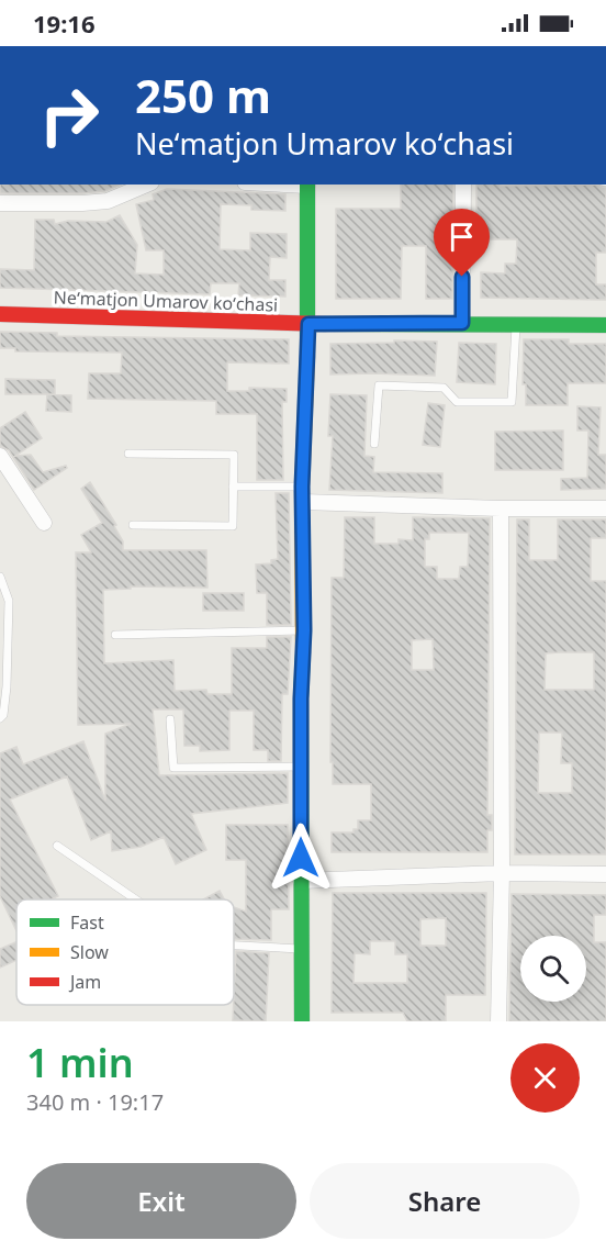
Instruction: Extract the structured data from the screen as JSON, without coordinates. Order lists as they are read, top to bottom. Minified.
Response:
{"streets":{"main road":["Neʻmatjon Umarov koʻchasi"]},"legend":["Fast","Slow","Jam"],"page":{"status":"19:16","turn":["250 m","Neʻmatjon Umarov koʻchasi"],"heading":["1 min","340 m · 19:17"],"buttons":["Exit","Share"]}}
